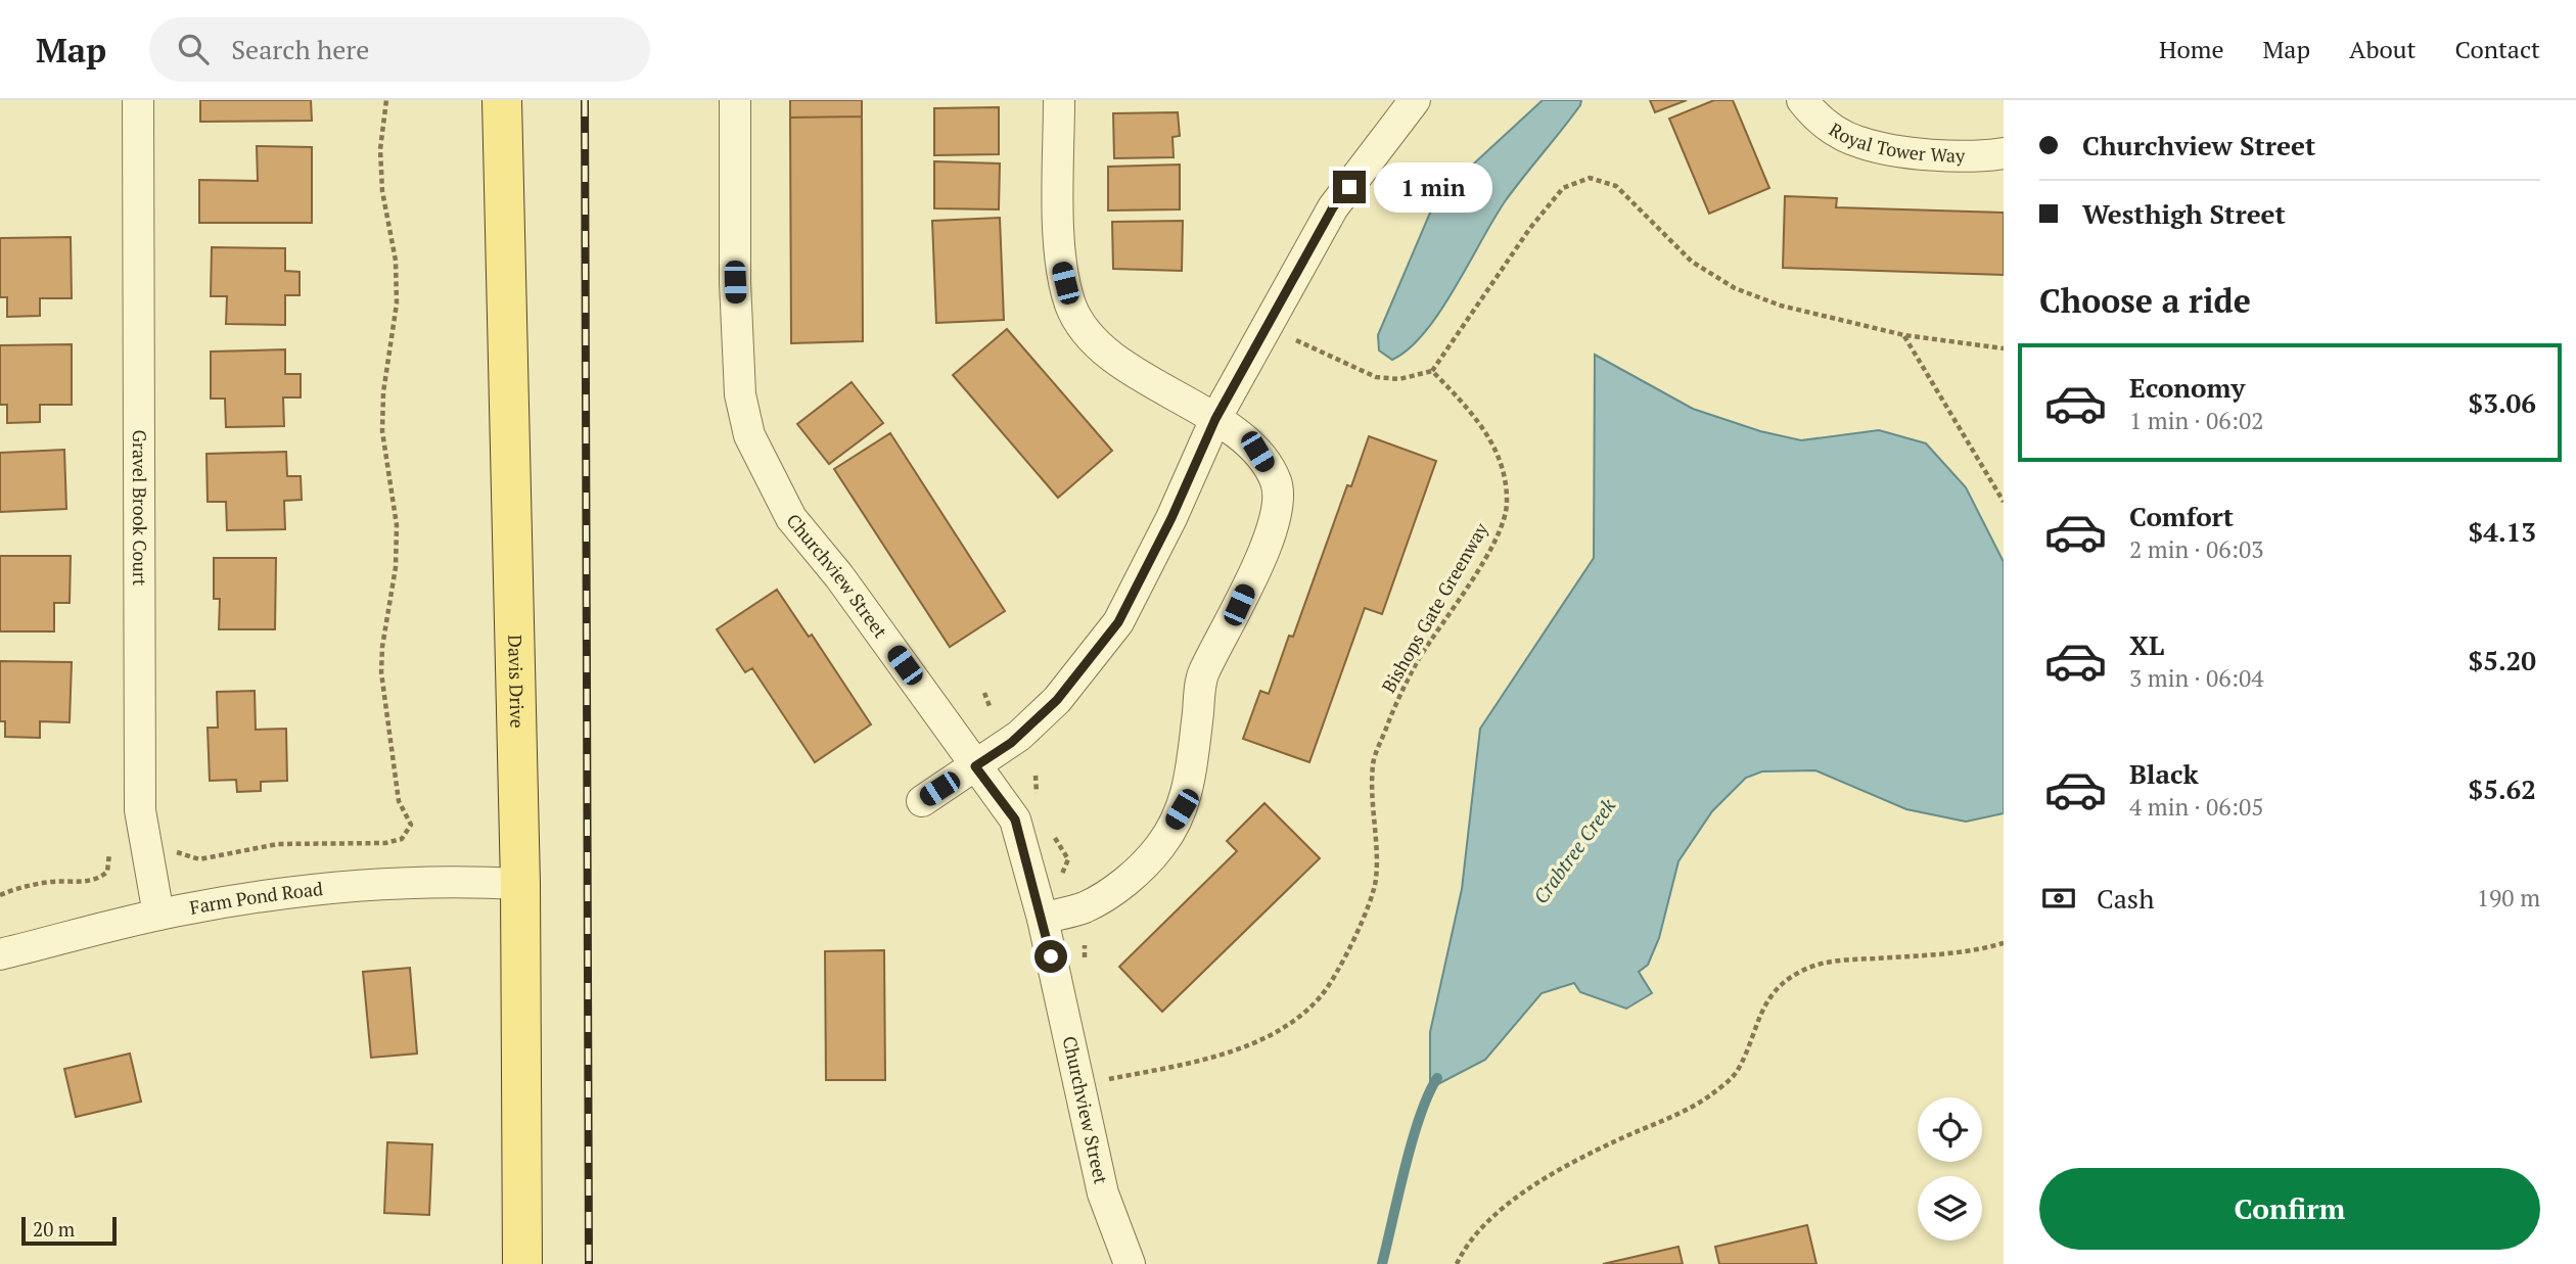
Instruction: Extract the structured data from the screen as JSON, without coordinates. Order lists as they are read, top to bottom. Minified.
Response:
{"streets":{"main road":["Davis Drive"],"street":["Royal Tower Way","Gravel Brook Court","Churchview Street","Farm Pond Road"],"path":["Bishops Gate Greenway"]},"crossings":[["Gravel Brook Court","Farm Pond Road"],["Davis Drive","Farm Pond Road"]],"water":["Crabtree Creek"],"scale_bar":"20 m","page":{"header":"Map","search":"Search here","nav":["Home","Map","About","Contact"],"banner":["Churchview Street","Westhigh Street"],"bubble":"1 min","heading":"Choose a ride","list":[{"name":"Economy","note":"1 min · 06:02","value":"$3.06"},{"name":"Comfort","note":"2 min · 06:03","value":"$4.13"},{"name":"XL","note":"3 min · 06:04","value":"$5.20"},{"name":"Black","note":"4 min · 06:05","value":"$5.62"}],"pay":["Cash","190 m"],"buttons":"Confirm","scale":"20 m"}}
